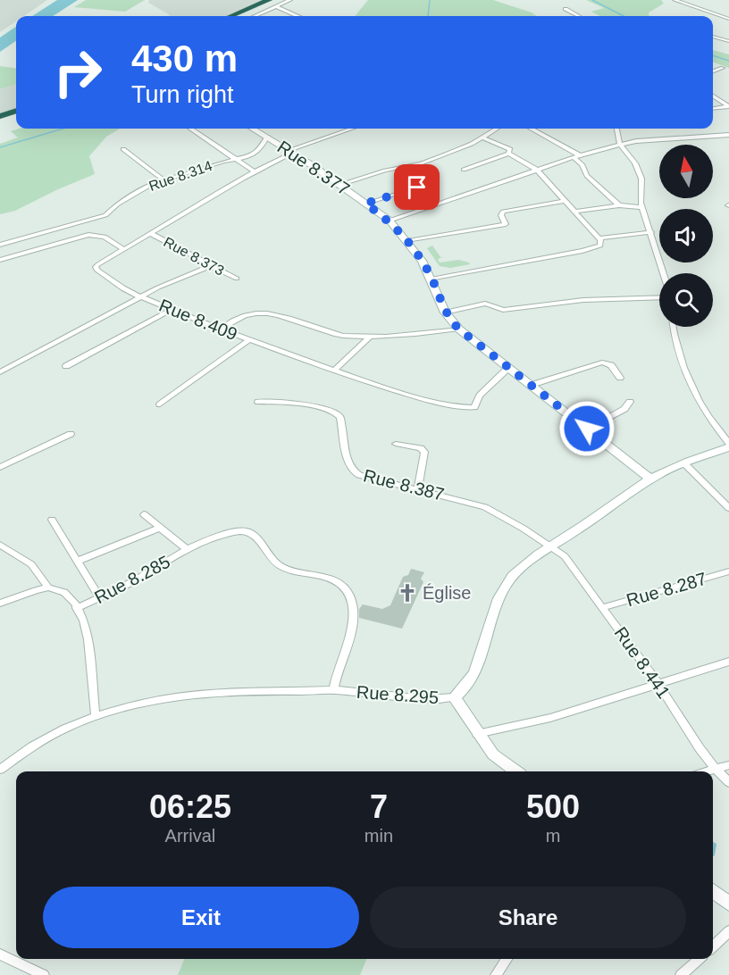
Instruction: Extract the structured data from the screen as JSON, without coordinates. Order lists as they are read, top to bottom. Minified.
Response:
{"streets":{"street":["Rue 8.377","Rue 8.314","Rue 8.373","Rue 8.409","Rue 8.387","Rue 8.285","Rue 8.287","Rue 8.441","Rue 8.295"]},"crossings":[["Rue 8.377","Rue 8.314"],["Rue 8.377","Rue 8.409"],["Rue 8.377","Rue 8.295"],["Rue 8.373","Rue 8.409"],["Rue 8.387","Rue 8.441"],["Rue 8.387","Rue 8.295"],["Rue 8.285","Rue 8.295"],["Rue 8.287","Rue 8.441"],["Rue 8.441","Rue 8.295"]],"places":{"church":["Église"]},"north":"top","page":{"turn":["430 m","Turn right"],"eta":["06:25","Arrival","7","min","500","m"],"buttons":["Exit","Share"]}}
